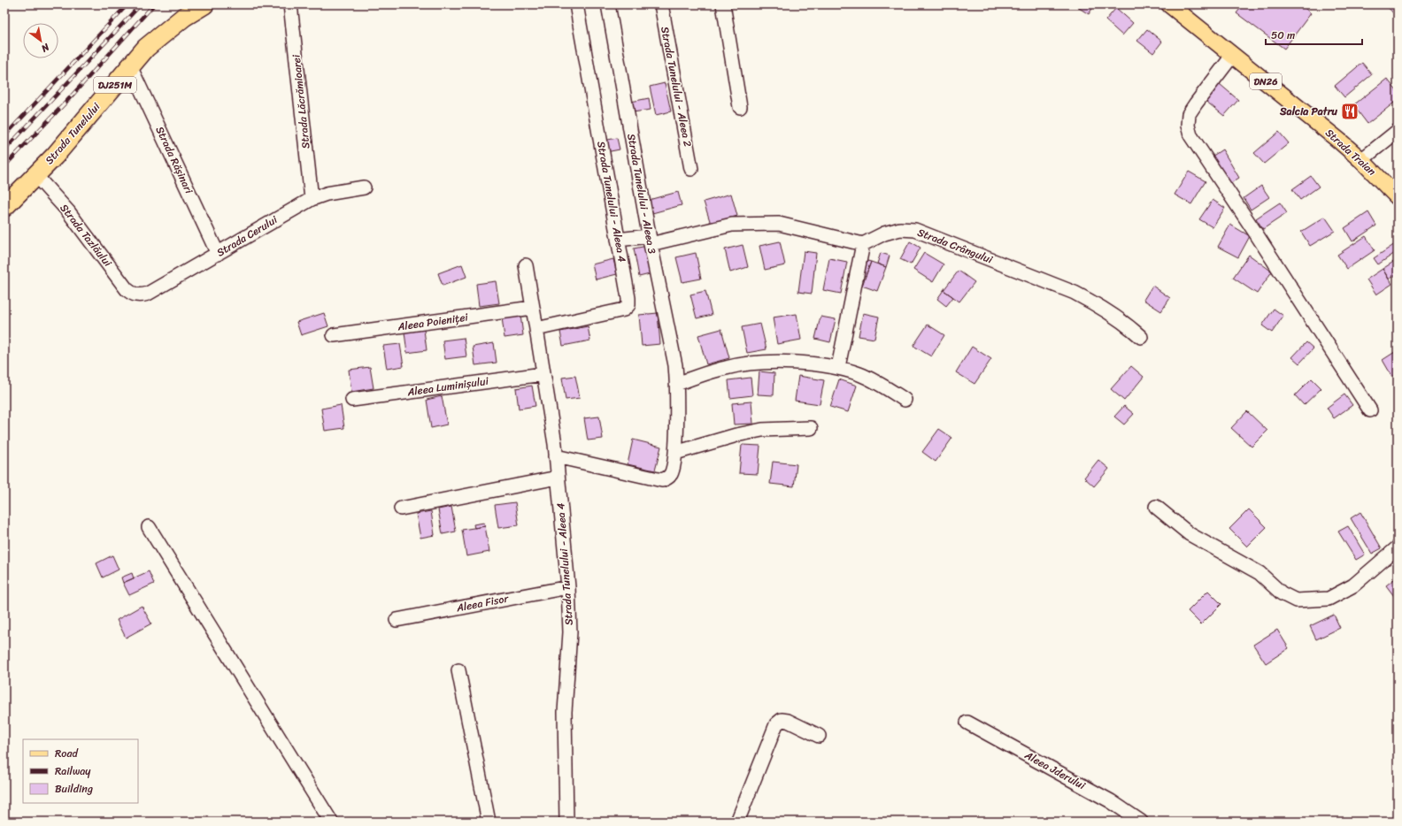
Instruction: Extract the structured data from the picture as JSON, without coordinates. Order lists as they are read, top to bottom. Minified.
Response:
{"streets":{"highway":["DJ251M","Strada Tunelului"],"main road":["DN26","Strada Traian"],"street":["Strada Tunelului - Aleea 2","Strada Lăcrămioarei","Strada Rășinari","Strada Tunelului - Aleea 3","Strada Tunelului - Aleea 4","Strada Tazlăului","Strada Cerului","Strada Crângului","Aleea Poieniței","Aleea Luminișului","Aleea Fisor","Aleea Jderului"]},"crossings":[["Strada Lăcrămioarei","Strada Cerului"],["Strada Tunelului","Strada Rășinari"],["Strada Tunelului","Strada Tazlăului"],["Strada Rășinari","Strada Cerului"],["Strada Tunelului - Aleea 3","Strada Tunelului - Aleea 4"],["Strada Tunelului - Aleea 4","Aleea Poieniței"],["Strada Tunelului - Aleea 4","Aleea Luminișului"],["Strada Tunelului - Aleea 4","Aleea Fisor"],["Strada Tazlăului","Strada Cerului"]],"places":{"restaurant":["Salcia Patru"]},"legend":["Road","Railway","Building"],"scale_bar":"50 m","north":"bottom right"}
